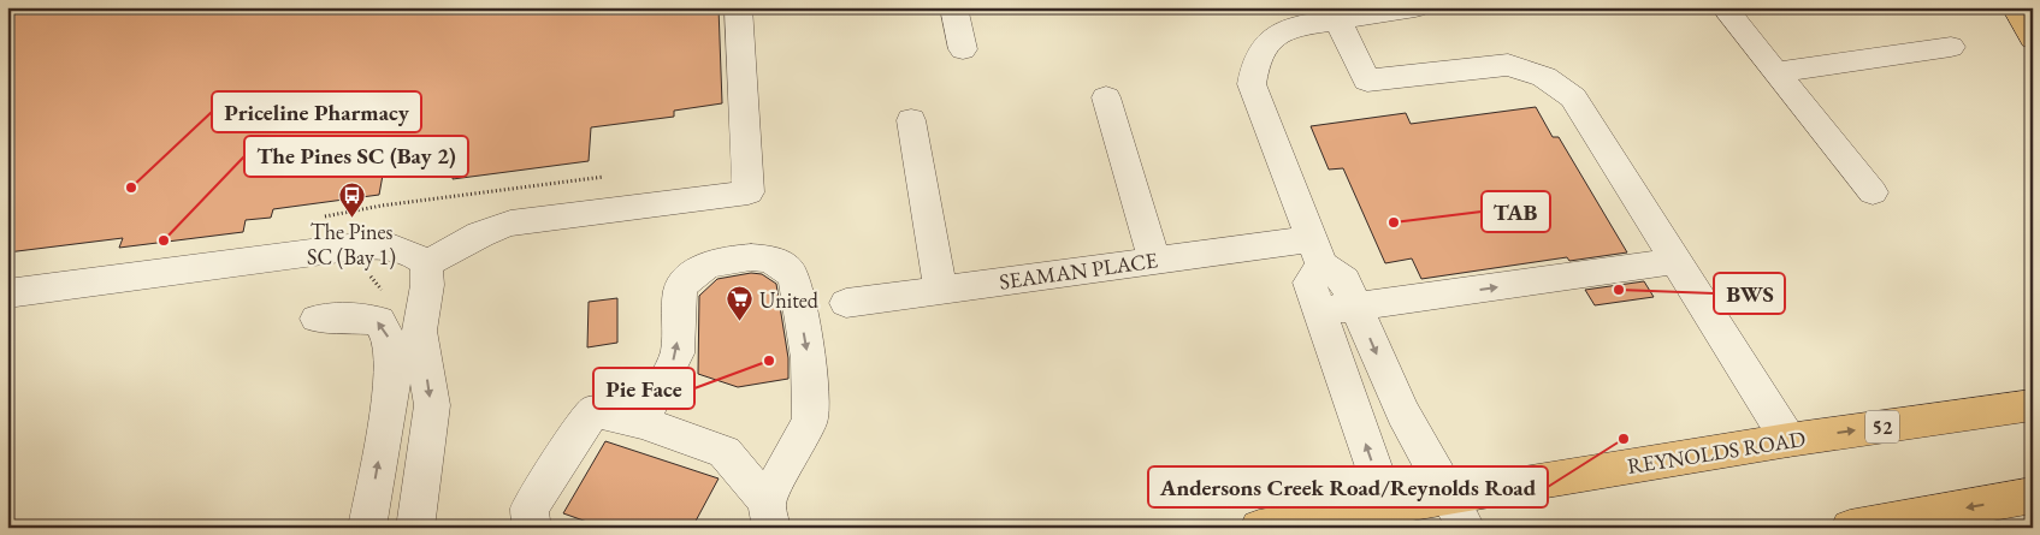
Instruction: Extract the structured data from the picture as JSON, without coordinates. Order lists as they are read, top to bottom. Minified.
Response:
{"streets":{"main road":["52","REYNOLDS ROAD"],"street":["SEAMAN PLACE"]},"places":{"other":["Priceline Pharmacy","TAB","The Pines SC (Bay 2)","BWS","Pie Face","Andersons Creek Road/Reynolds Road"],"bus stop":["The Pines SC (Bay 1)"],"supermarket":["United"]}}
